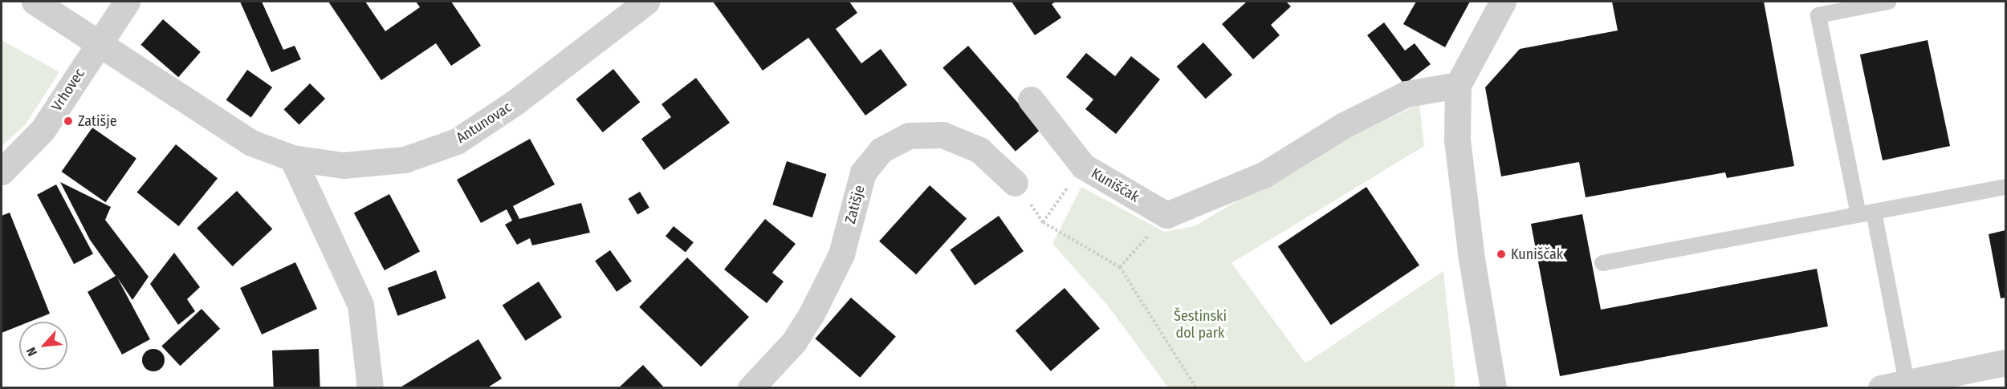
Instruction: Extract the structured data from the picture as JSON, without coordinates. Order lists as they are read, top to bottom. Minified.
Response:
{"streets":{"street":["Vrhovec","Antunovac","Kuniščak","Zatišje"]},"parks":["Šestinski dol park"],"places":["Zatišje","Kuniščak"],"north":"bottom left"}
